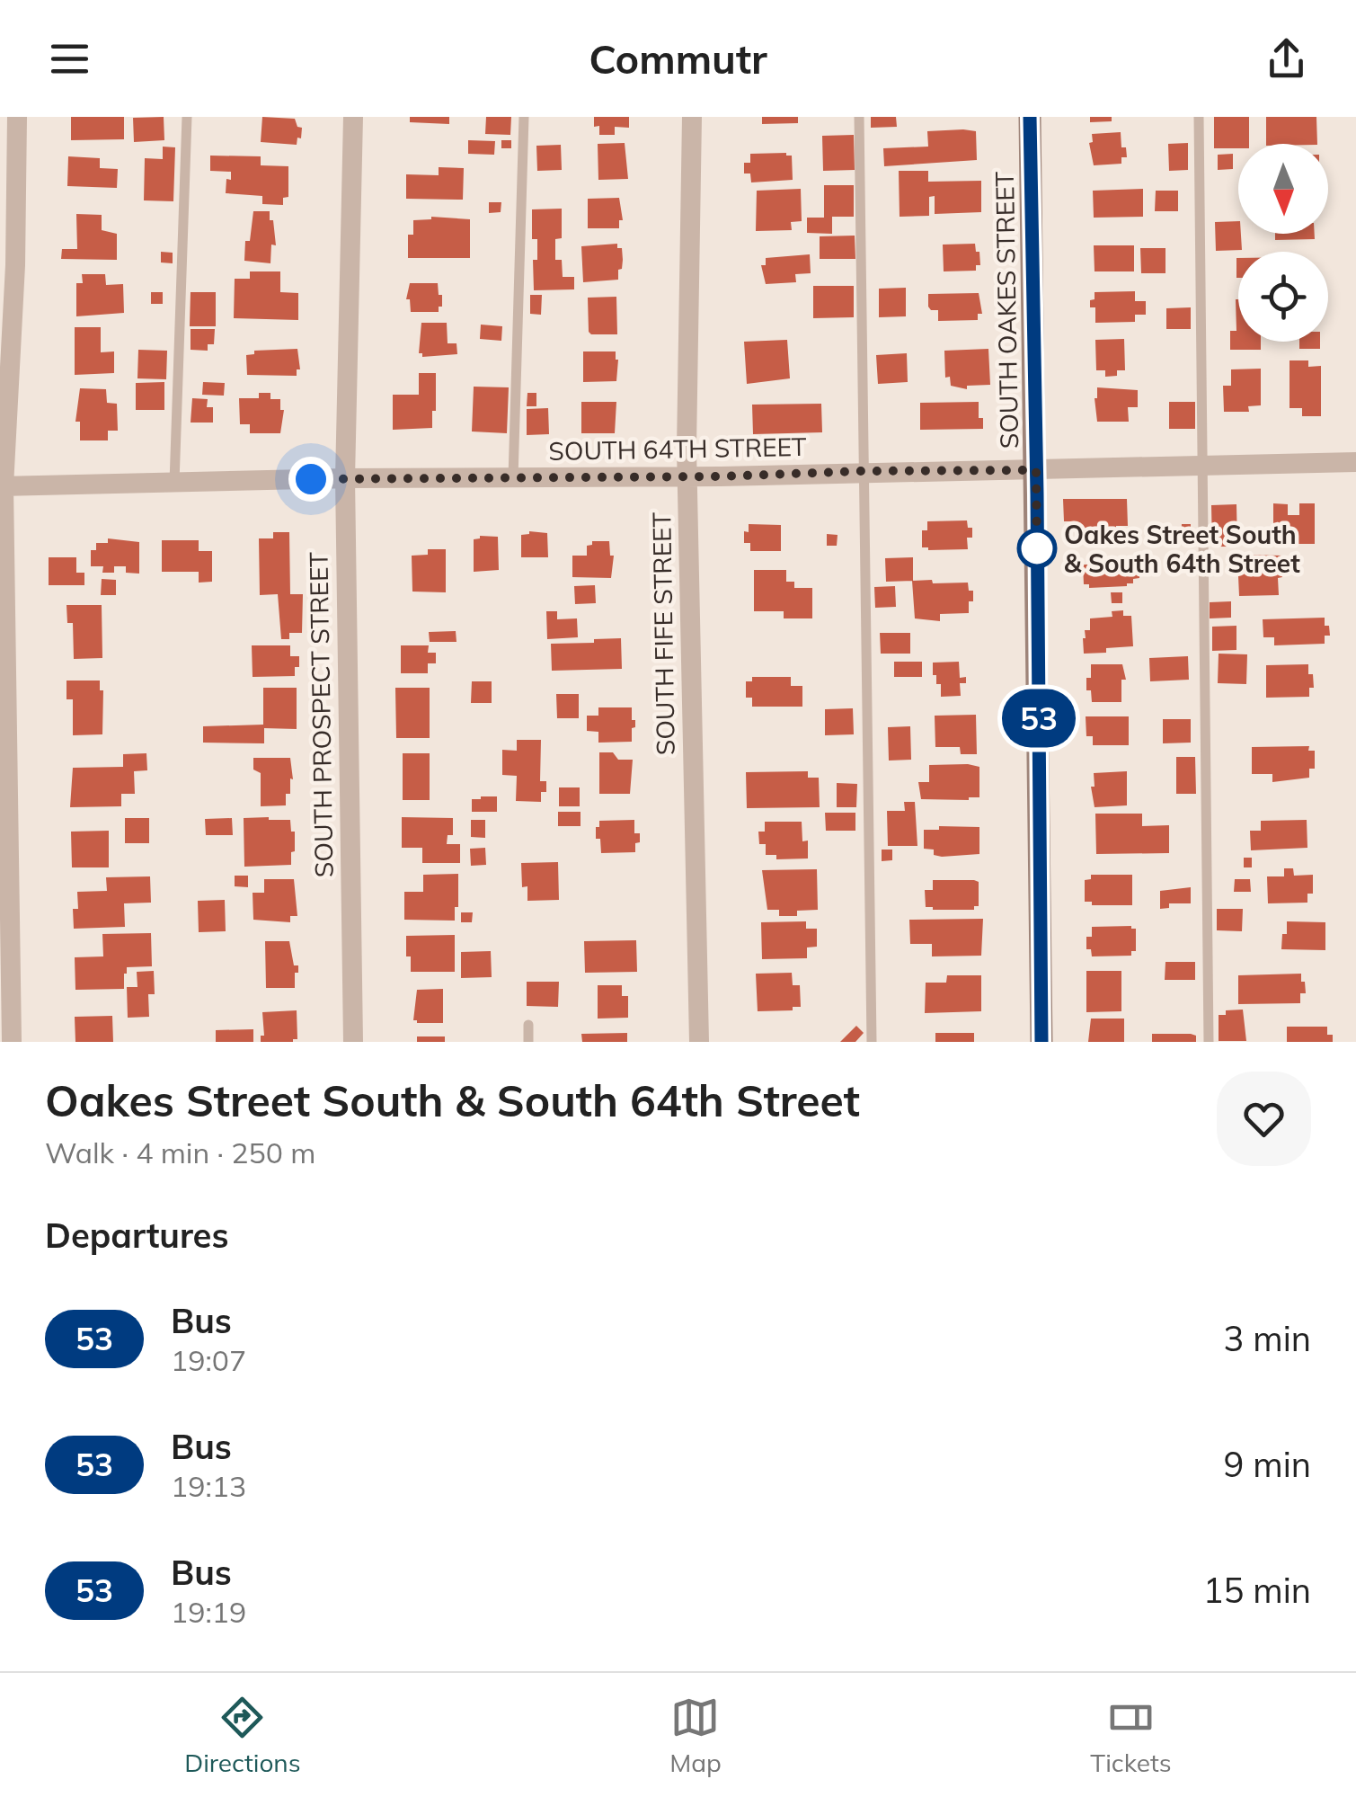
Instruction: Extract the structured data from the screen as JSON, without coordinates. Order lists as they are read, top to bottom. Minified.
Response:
{"streets":{"street":["SOUTH OAKES STREET","SOUTH 64TH STREET","SOUTH FIFE STREET","SOUTH PROSPECT STREET"]},"crossings":[["SOUTH OAKES STREET","SOUTH 64TH STREET"],["SOUTH 64TH STREET","SOUTH FIFE STREET"],["SOUTH 64TH STREET","SOUTH PROSPECT STREET"]],"places":["Oakes Street South & South 64th Street"],"lines":["bus line 53"],"north":"bottom","page":{"header":"Commutr","on_map":"53","heading":[["Oakes Street South & South 64th Street","Walk · 4 min · 250 m"],"Departures"],"list":[{"mark":"53","name":"Bus","note":"19:07","value":"3 min"},{"mark":"53","name":"Bus","note":"19:13","value":"9 min"},{"mark":"53","name":"Bus","note":"19:19","value":"15 min"}],"tabs":["Directions","Map","Tickets"]}}
